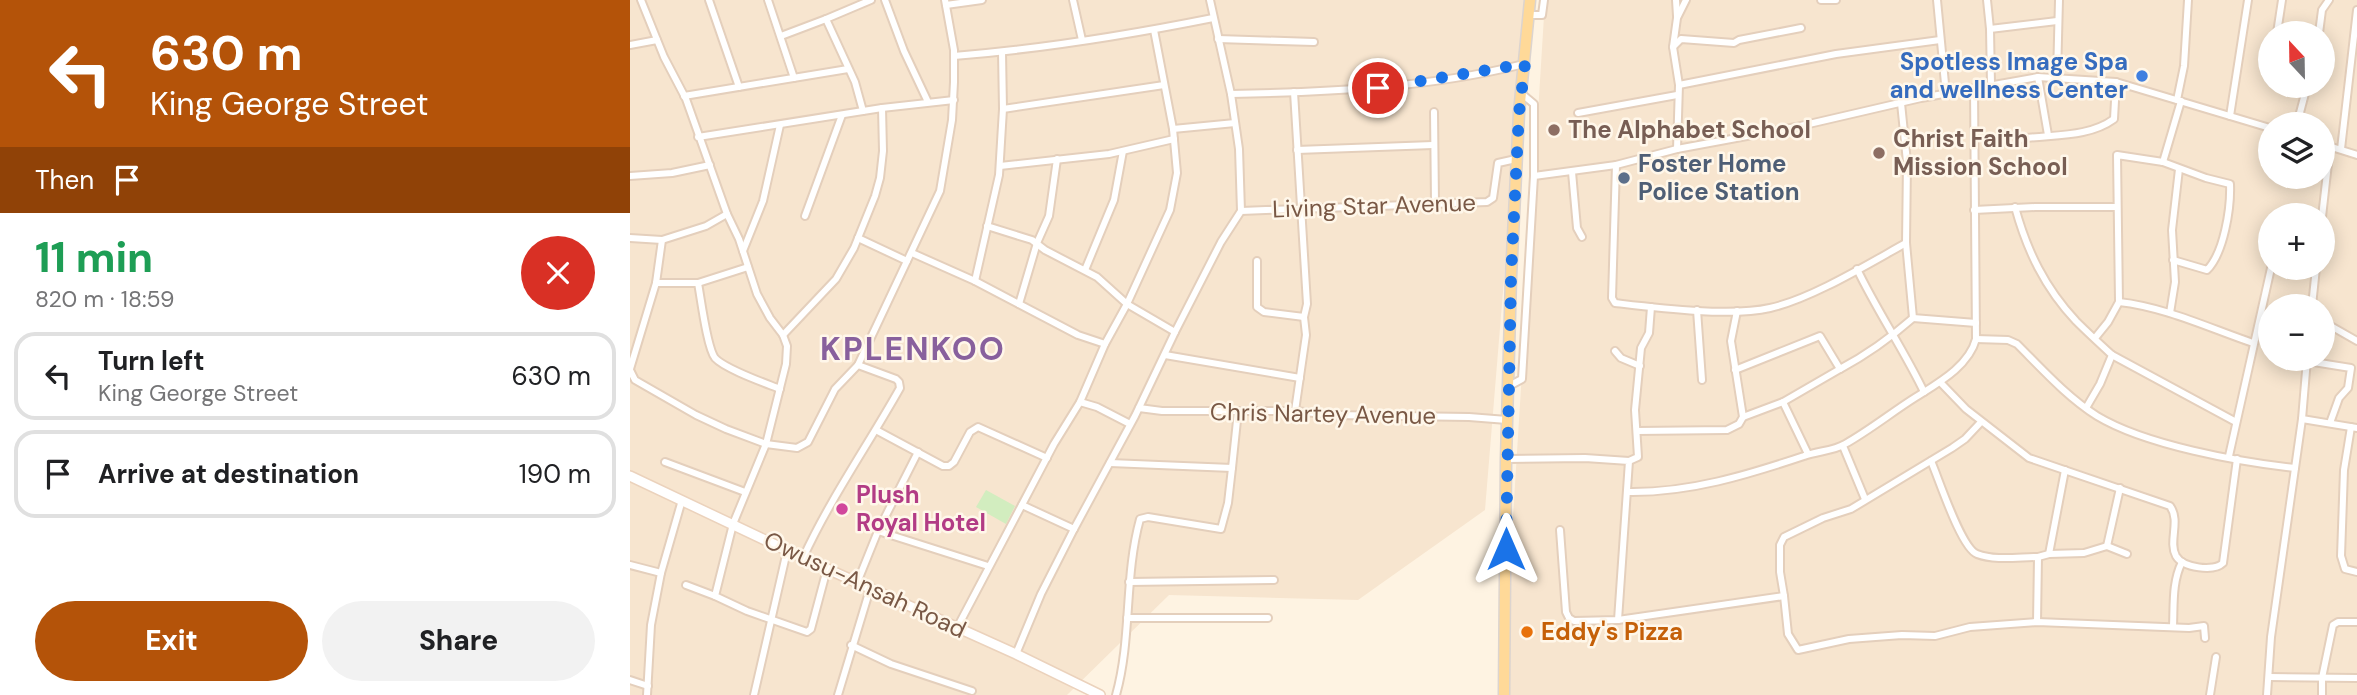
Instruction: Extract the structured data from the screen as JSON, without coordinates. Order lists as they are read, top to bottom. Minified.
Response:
{"streets":{"street":["Living Star Avenue","Chris Nartey Avenue","Owusu-Ansah Road"]},"districts":["KPLENKOO"],"places":["Spotless Image Spa and wellness Center","The Alphabet School","Christ Faith Mission School","Foster Home Police Station","Plush Royal Hotel","Eddy's Pizza"],"north":"top","page":{"turn":["630 m","King George Street"],"map_buttons":["+","−"],"then":"Then","heading":["11 min","820 m · 18:59"],"list":[{"name":"Turn left","note":"King George Street","value":"630 m"},{"name":"Arrive at destination","value":"190 m"}],"buttons":["Exit","Share"]}}
